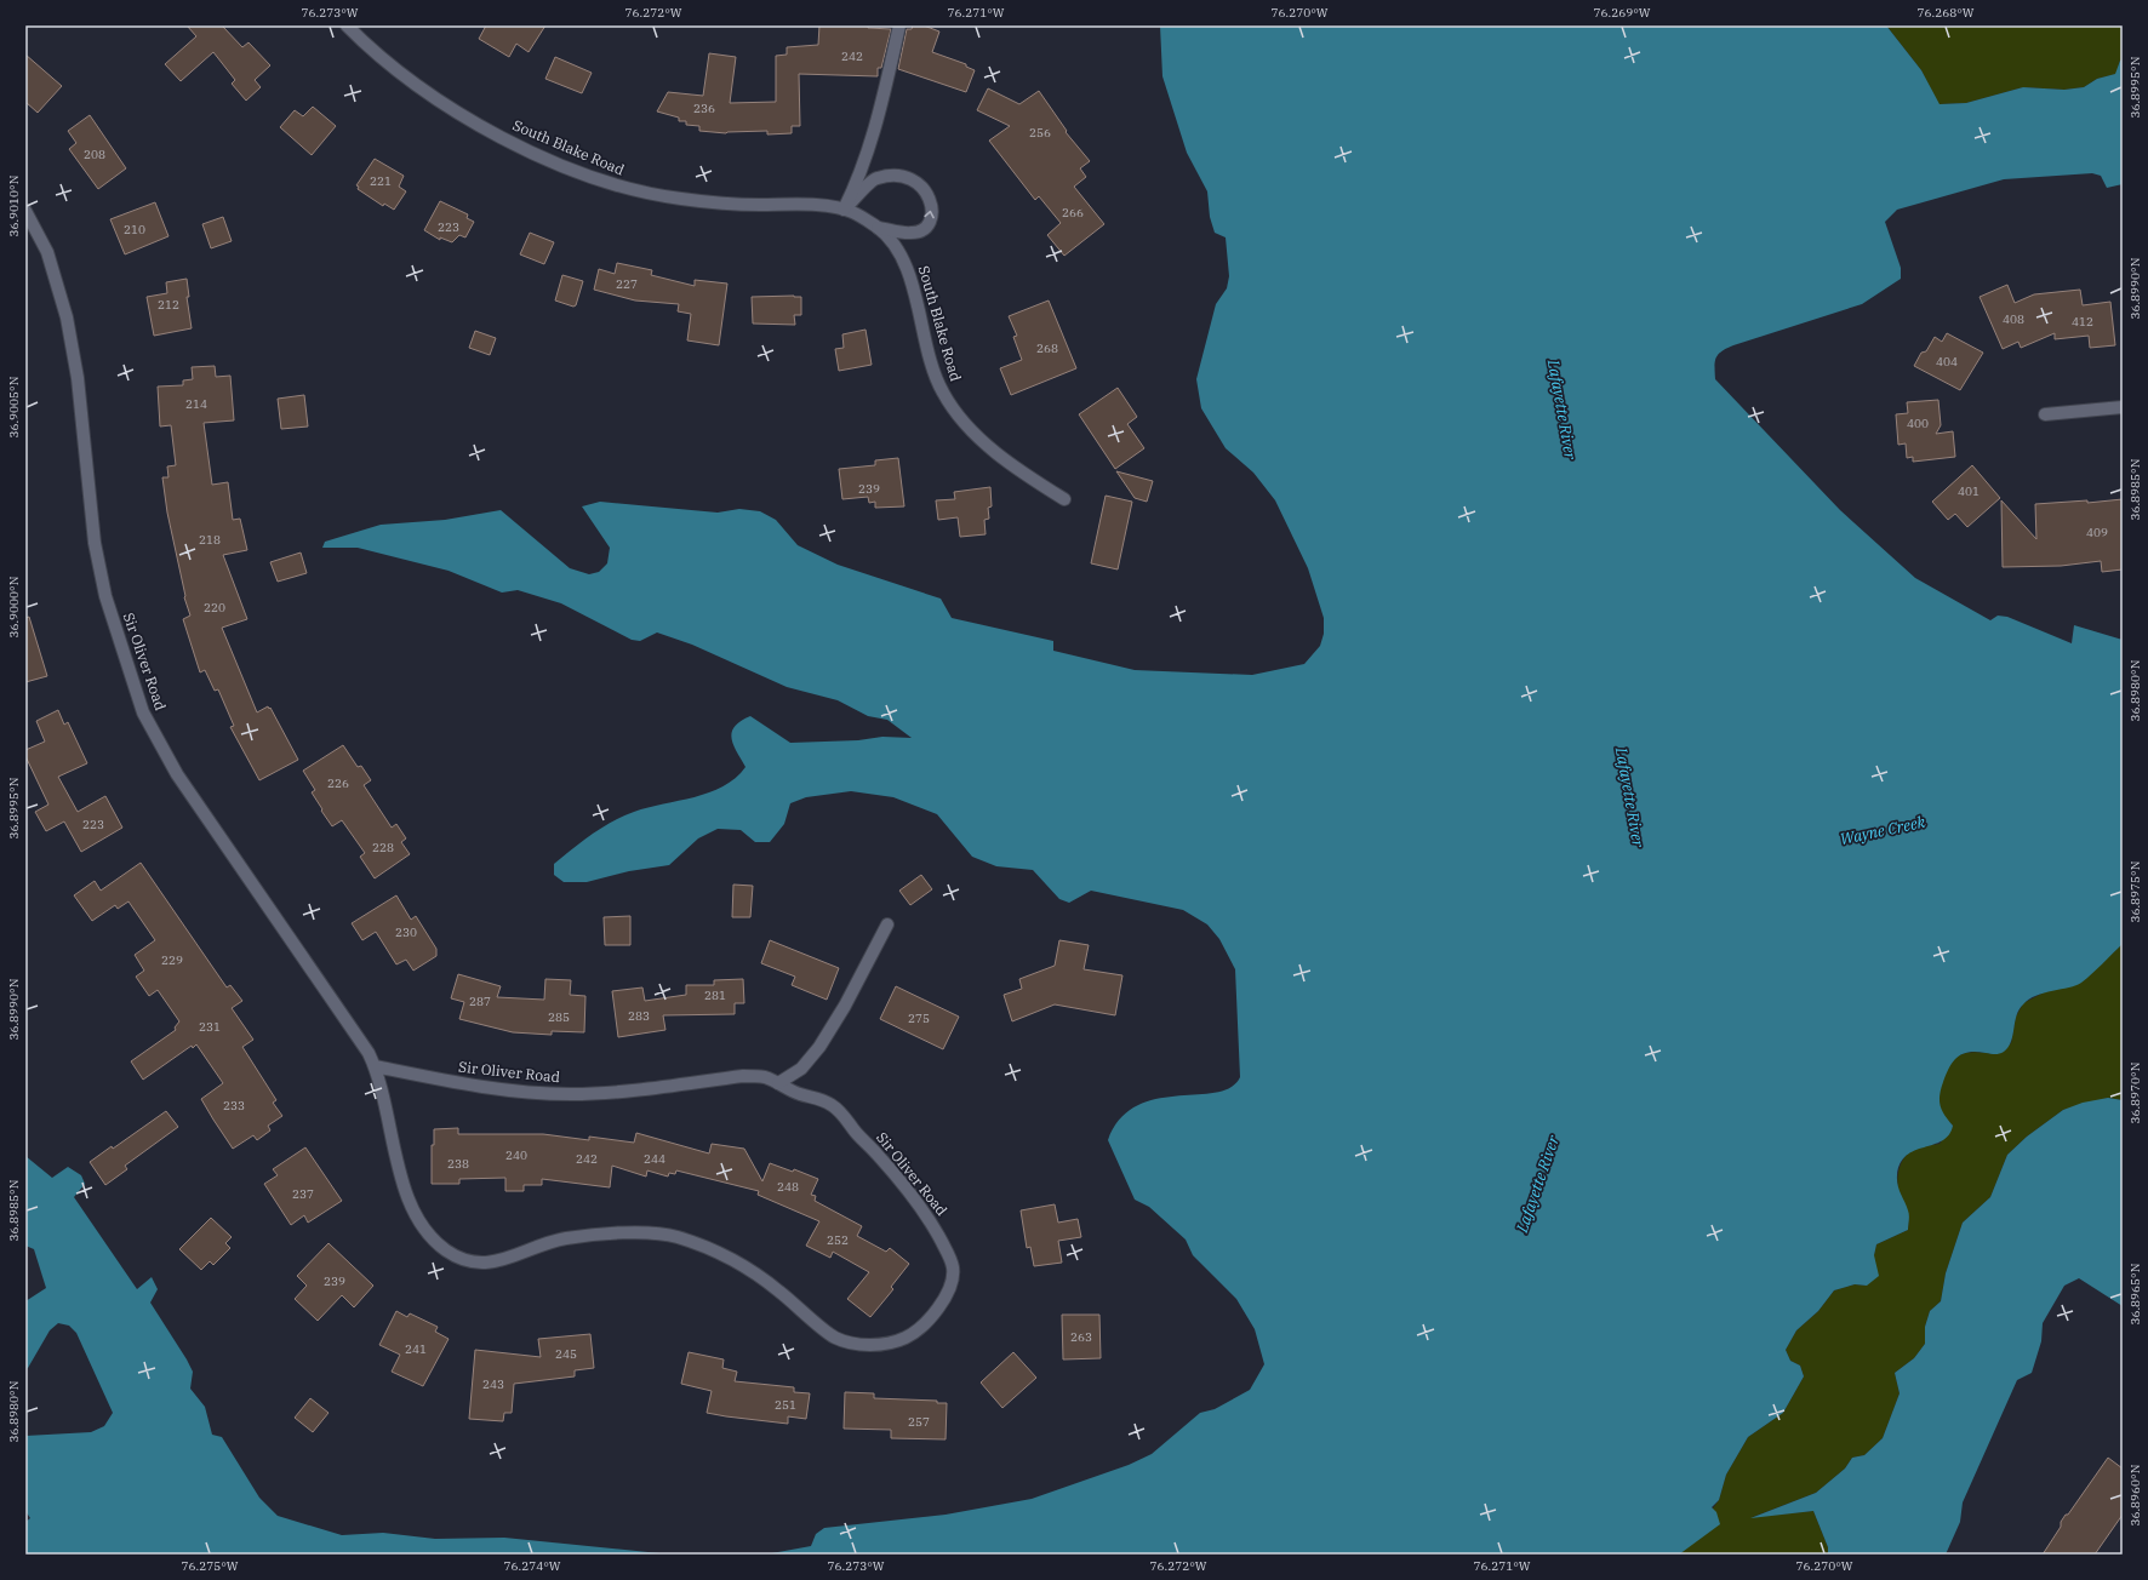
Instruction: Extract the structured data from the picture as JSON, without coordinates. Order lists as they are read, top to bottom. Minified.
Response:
{"streets":{"street":["South Blake Road","Sir Oliver Road"]},"water":["Lafayette River","Wayne Creek"],"house_numbers":["242","236","256","208","221","266","223","210","227","212","408","412","268","404","214","400","239","401","409","218","220","226","223","228","230","229","281","287","283","285","275","231","233","240","242","244","238","248","237","252","239","263","241","245","243","251","257"],"coordinates":["76.273°W","76.272°W","76.271°W","76.270°W","76.269°W","76.268°W","36.8995°N","36.9010°N","36.8990°N","36.9005°N","36.8985°N","36.9000°N","36.8980°N","36.8975°N","36.8970°N","36.8965°N","36.8960°N","76.275°W","76.274°W"]}
